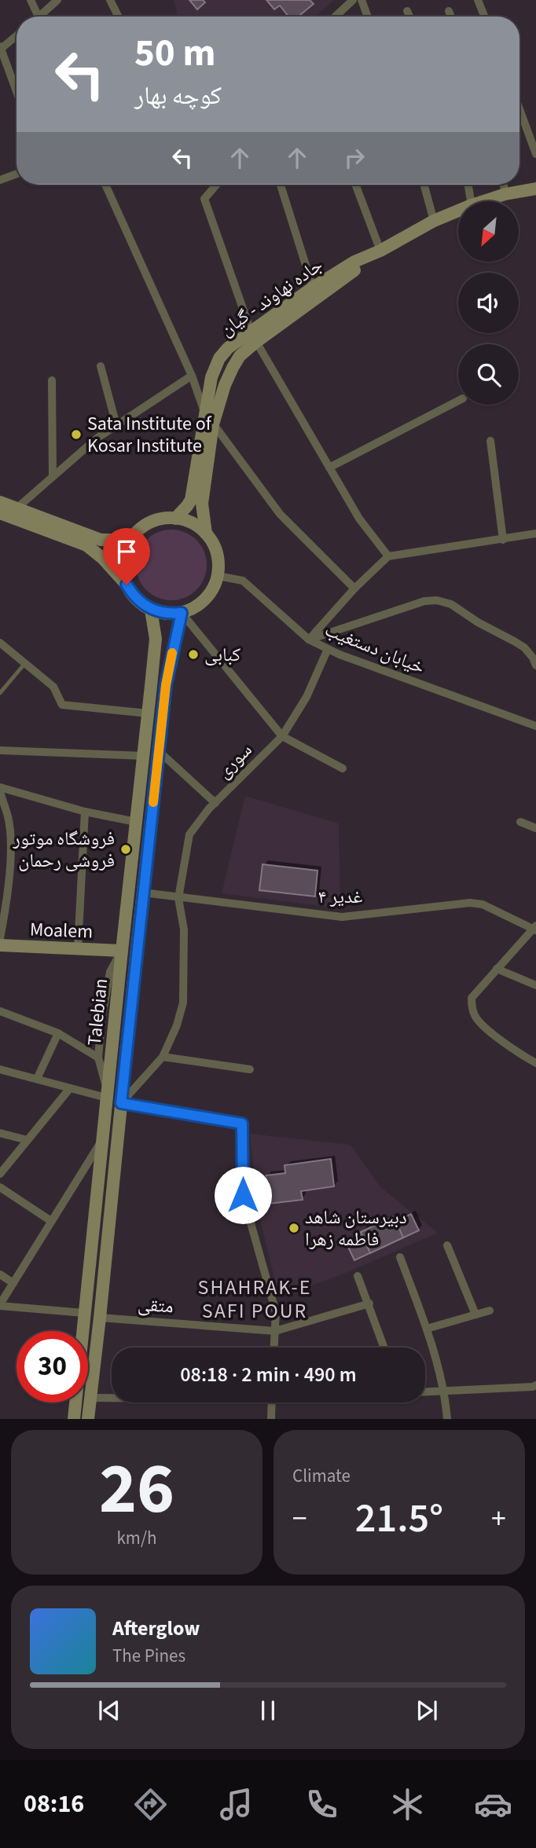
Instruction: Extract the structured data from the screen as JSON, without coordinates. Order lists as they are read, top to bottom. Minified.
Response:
{"streets":{"main road":["جاده نهاوند - گیان","Moalem","Talebian"],"street":["خیابان دستغیب","سوری","غدیر ۴","متقی"]},"crossings":[["جاده نهاوند - گیان","خیابان دستغیب"],["جاده نهاوند - گیان","Talebian"],["خیابان دستغیب","سوری"],["خیابان دستغیب","Talebian"],["سوری","غدیر ۴"],["سوری","Talebian"],["غدیر ۴","Talebian"],["Moalem","Talebian"],["Talebian","متقی"]],"districts":["SHAHRAK-E SAFI POUR"],"places":["Sata Institute of Kosar Institute","کبابی","فروشگاه موتور فروشی رحمان","دبیرستان شاهد فاطمه زهرا"],"north":"bottom left","page":{"turn":["50 m","کوچه بهار"],"limit":"30","trip":"08:18 · 2 min · 490 m","tile":[["26","km/h"],"Climate"],"heat":["−","21.5°","+"],"song":["Afterglow","The Pines"],"tabs":"08:16"}}
